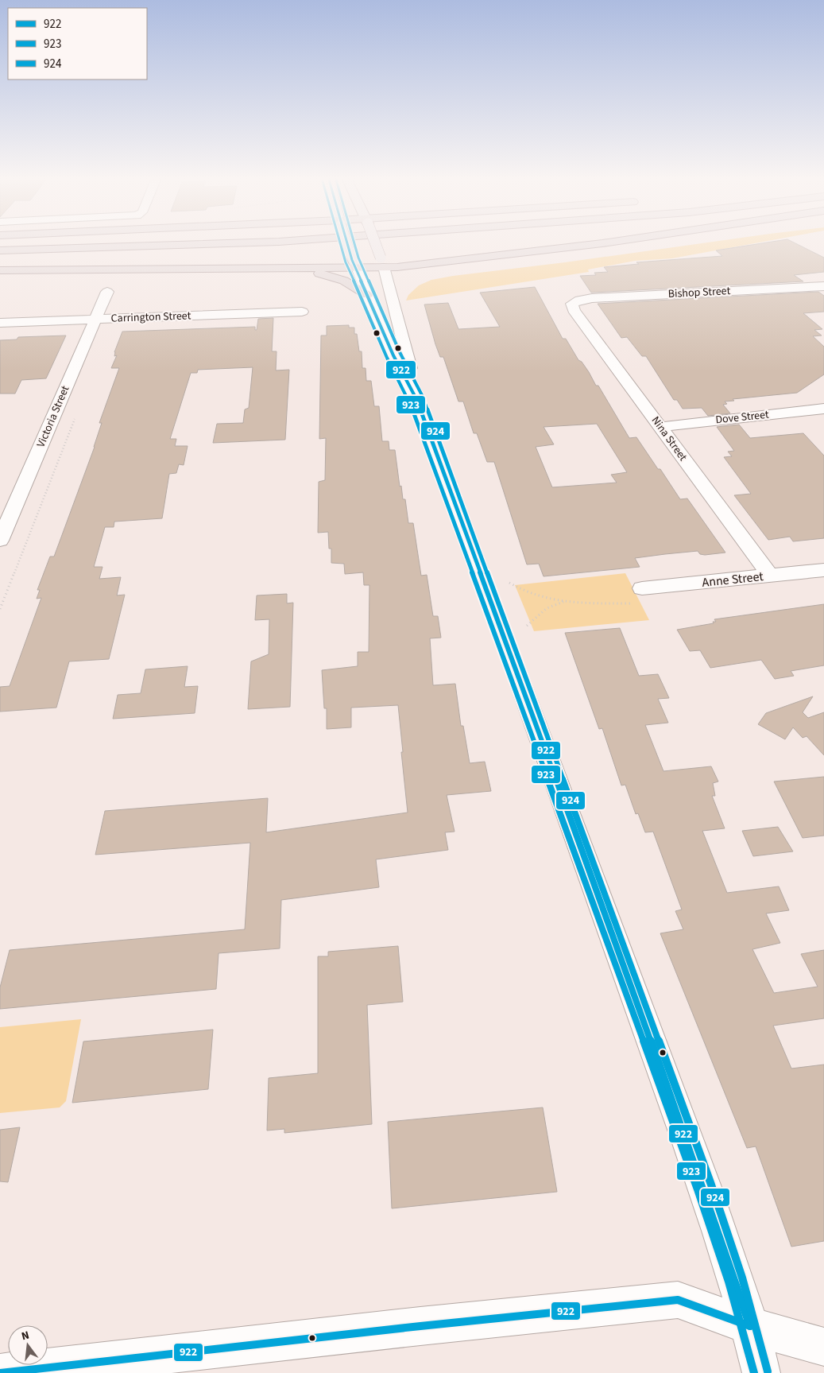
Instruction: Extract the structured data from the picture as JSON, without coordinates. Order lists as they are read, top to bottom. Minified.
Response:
{"streets":{"street":["Bishop Street","Carrington Street","Victoria Street","Dove Street","Nina Street","Anne Street"]},"crossings":[["Bishop Street","Nina Street"],["Carrington Street","Victoria Street"],["Dove Street","Nina Street"],["Nina Street","Anne Street"]],"lines":["transit line 922","transit line 923","transit line 924"],"legend":["922","923","924"],"north":"top"}
